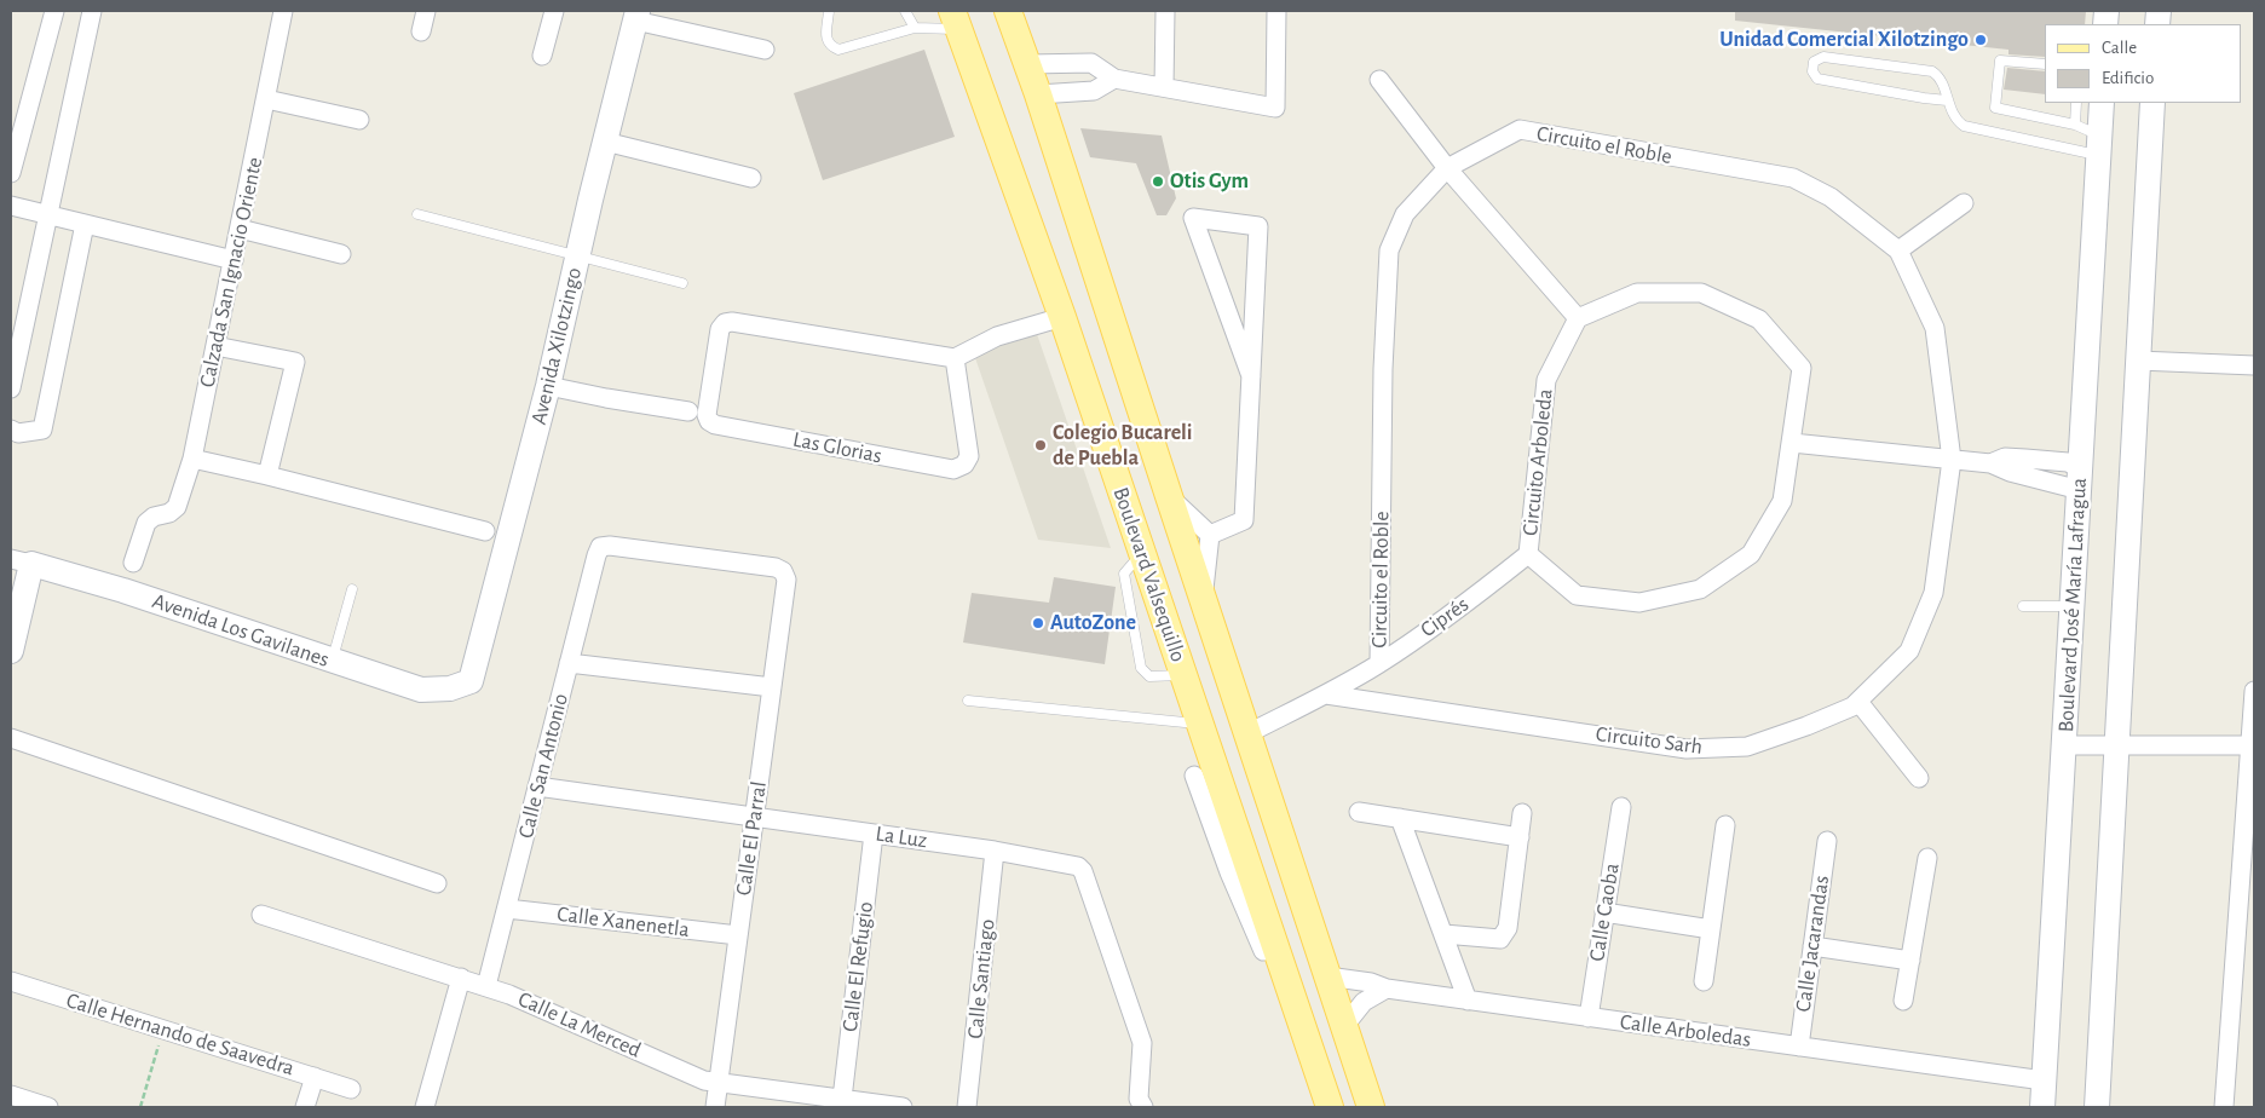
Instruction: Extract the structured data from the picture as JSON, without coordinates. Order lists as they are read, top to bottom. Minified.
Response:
{"streets":{"main road":["Avenida Xilotzingo","Boulevard Valsequillo","Boulevard José María Lafragua","Avenida Los Gavilanes"],"street":["Circuito el Roble","Calzada San Ignacio Oriente","Las Glorias","Circuito Arboleda","Ciprés","Circuito Sarh","Calle San Antonio","La Luz","Calle El Parral","Calle Caoba","Calle Xanenetla","Calle Jacarandas","Calle El Refugio","Calle Santiago","Calle La Merced","Calle Arboledas","Calle Hernando de Saavedra"]},"crossings":[["Circuito el Roble","Ciprés"],["Circuito el Roble","Circuito Sarh"],["Avenida Xilotzingo","Avenida Los Gavilanes"],["Circuito Arboleda","Ciprés"],["Boulevard Valsequillo","Calle Arboledas"],["Boulevard José María Lafragua","Calle Arboledas"],["Ciprés","Circuito Sarh"],["Calle San Antonio","La Luz"],["Calle San Antonio","Calle El Parral"],["Calle San Antonio","Calle Xanenetla"],["Calle San Antonio","Calle La Merced"],["La Luz","Calle El Parral"],["La Luz","Calle El Refugio"],["La Luz","Calle Santiago"],["Calle El Parral","Calle Xanenetla"],["Calle El Parral","Calle La Merced"],["Calle Caoba","Calle Arboledas"],["Calle Jacarandas","Calle Arboledas"],["Calle El Refugio","Calle La Merced"]],"places":["Unidad Comercial Xilotzingo","Otis Gym","Colegio Bucareli de Puebla","AutoZone"],"legend":["Calle","Edificio"]}
